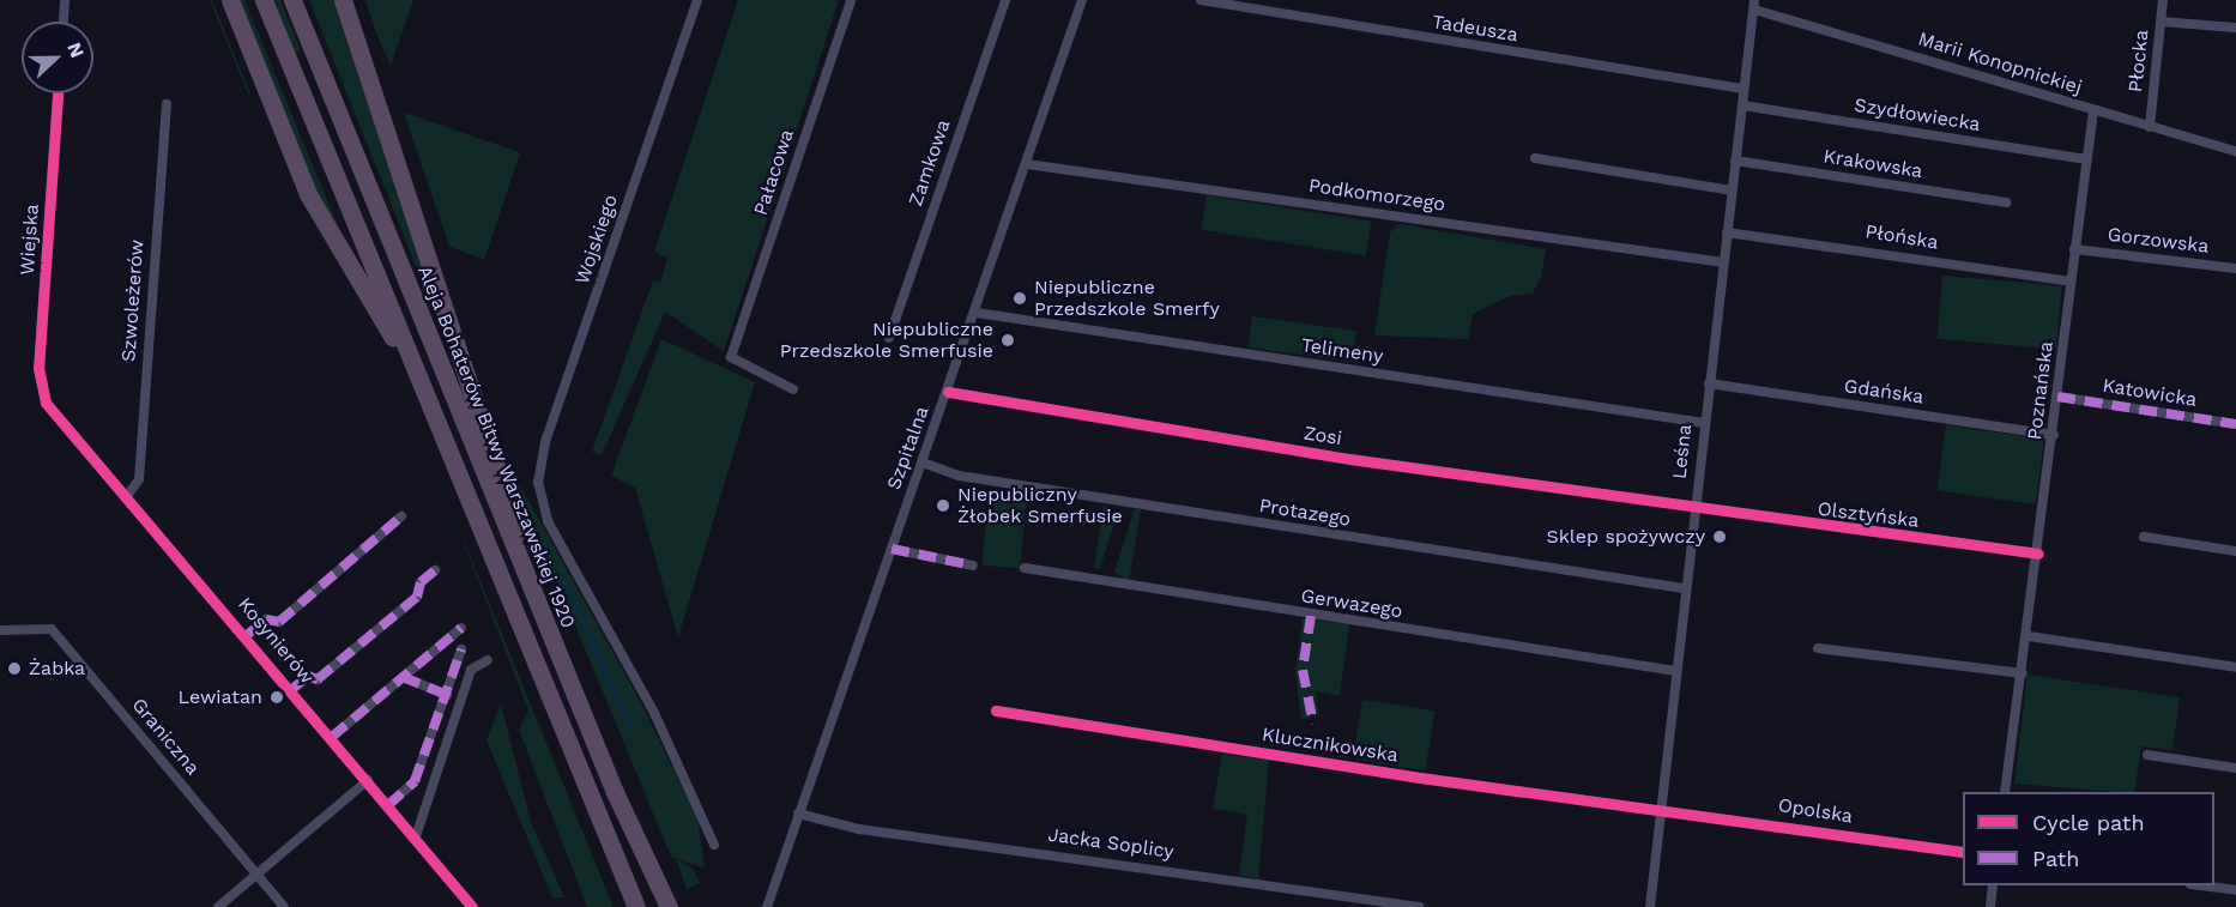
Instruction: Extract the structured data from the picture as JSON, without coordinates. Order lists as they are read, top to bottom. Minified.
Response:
{"streets":{"highway":["Aleja Bohaterów Bitwy Warszawskiej 1920"],"street":["Tadeusza","Płocka","Marii Konopnickiej","Szydłowiecka","Zamkowa","Krakowska","Pałacowa","Podkomorzego","Płońska","Wiejska","Wojskiego","Gorzowska","Szwoleżerów","Telimeny","Poznańska","Gdańska","Katowicka","Zosi","Szpitalna","Leśna","Protazego","Olsztyńska","Gerwazego","Kosynierów","Graniczna","Klucznikowska","Opolska","Jacka Soplicy"]},"crossings":[["Tadeusza","Leśna"],["Płocka","Marii Konopnickiej"],["Marii Konopnickiej","Poznańska"],["Marii Konopnickiej","Leśna"],["Szydłowiecka","Poznańska"],["Szydłowiecka","Leśna"],["Krakowska","Leśna"],["Podkomorzego","Szpitalna"],["Podkomorzego","Leśna"],["Płońska","Poznańska"],["Płońska","Leśna"],["Wiejska","Kosynierów"],["Gorzowska","Poznańska"],["Szwoleżerów","Kosynierów"],["Telimeny","Szpitalna"],["Telimeny","Leśna"],["Poznańska","Gdańska"],["Poznańska","Katowicka"],["Poznańska","Olsztyńska"],["Gdańska","Leśna"],["Zosi","Szpitalna"],["Zosi","Leśna"],["Zosi","Olsztyńska"],["Szpitalna","Protazego"],["Szpitalna","Jacka Soplicy"],["Leśna","Protazego"],["Leśna","Olsztyńska"],["Leśna","Gerwazego"],["Leśna","Klucznikowska"],["Leśna","Opolska"],["Klucznikowska","Opolska"]],"places":["Niepubliczne Przedszkole Smerfy","Niepubliczne Przedszkole Smerfusie","Niepubliczny Żłobek Smerfusie","Sklep spożywczy","Żabka","Lewiatan"],"legend":["Cycle path","Path"],"north":"right"}
